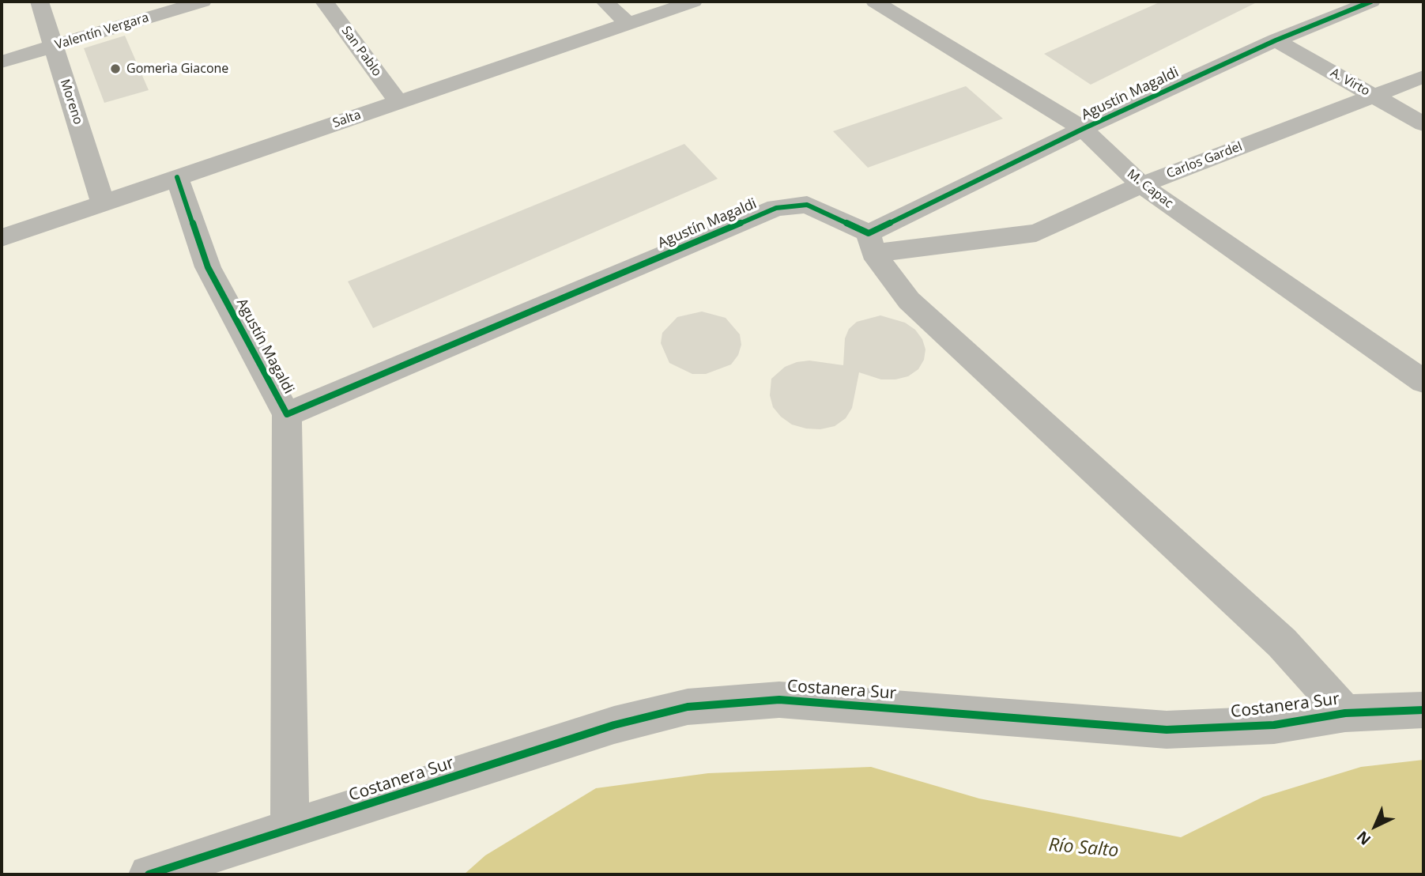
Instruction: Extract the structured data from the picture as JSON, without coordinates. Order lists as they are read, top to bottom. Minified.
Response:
{"streets":{"street":["Valentín Vergara","San Pablo","A. Virto","Agustín Magaldi","Moreno","Salta","Carlos Gardel","M. Capac","Costanera Sur"]},"crossings":[["Valentín Vergara","Moreno"],["San Pablo","Salta"],["A. Virto","Agustín Magaldi"],["A. Virto","Carlos Gardel"],["Agustín Magaldi","Salta"],["Agustín Magaldi","Carlos Gardel"],["Agustín Magaldi","M. Capac"],["Moreno","Salta"],["Carlos Gardel","M. Capac"]],"water":["Río Salto"],"places":["Gomerìa Giacone"],"north":"bottom left"}
